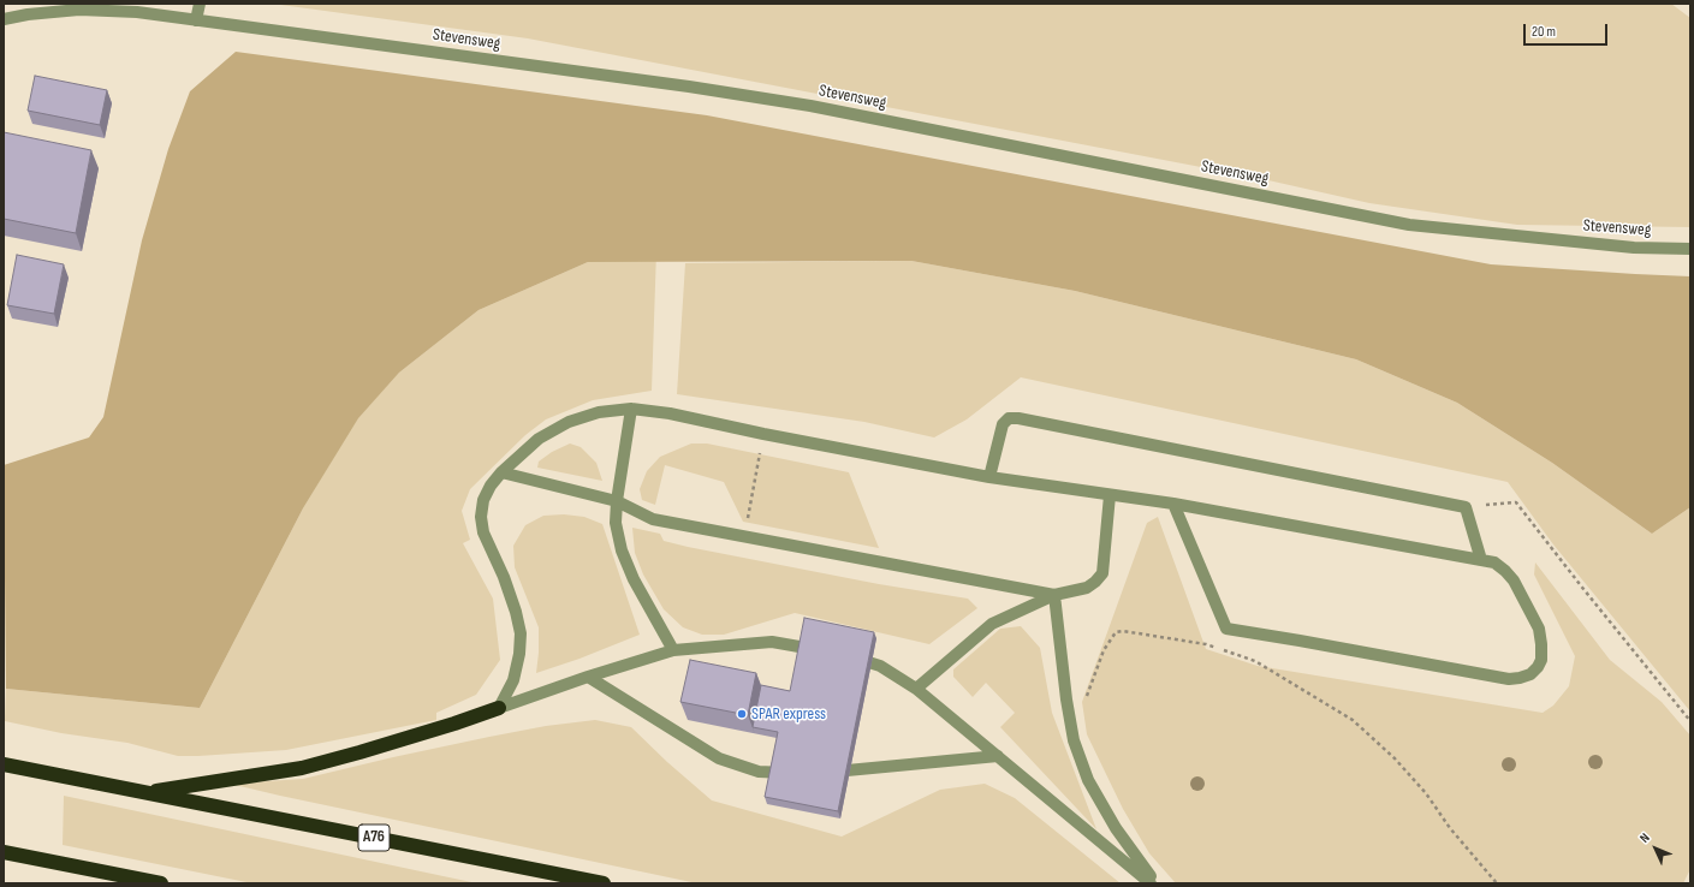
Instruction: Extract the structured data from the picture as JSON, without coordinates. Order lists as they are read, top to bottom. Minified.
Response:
{"streets":{"highway":["A76"],"street":["Stevensweg"]},"places":["SPAR express"],"scale_bar":"20 m","north":"top left"}
